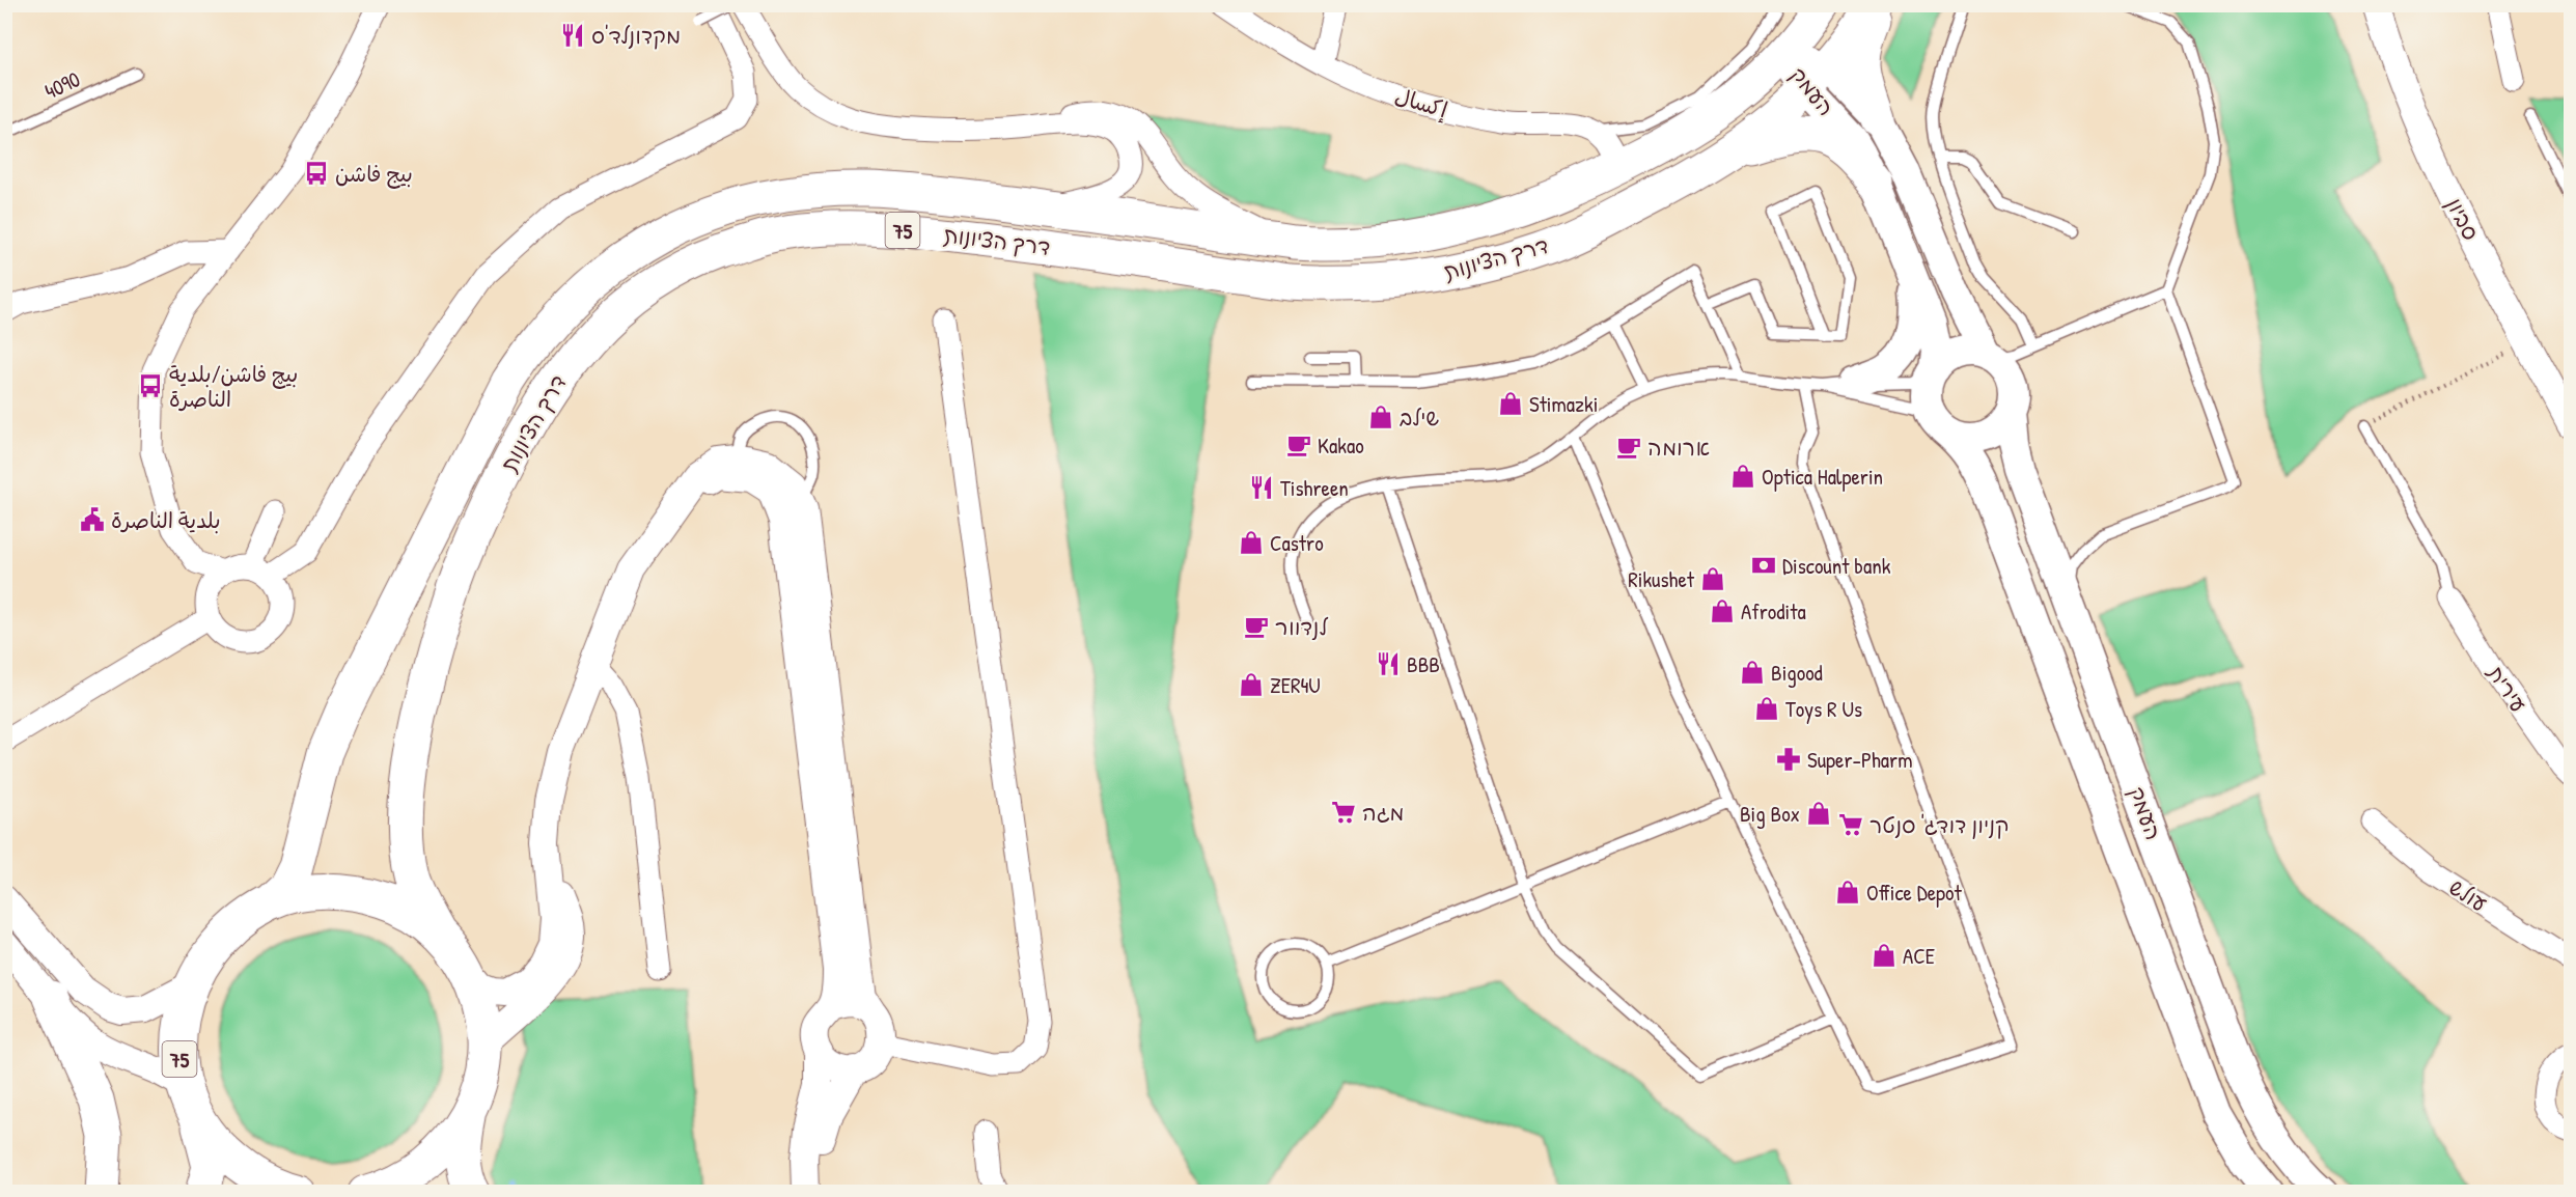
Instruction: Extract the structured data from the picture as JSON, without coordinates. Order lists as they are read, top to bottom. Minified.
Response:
{"streets":{"highway":["75","דרך הציונות"],"main road":["העמק"],"street":["إكسال","סביון","עירית","עולש"],"lane":["4090"]},"crossings":[["העמק","דרך הציונות"],["75","דרך הציונות"]],"places":{"restaurant":["מקדונלד'ס","Tishreen","BBB"],"bus stop":["بيج فاشن","بيچ فاشن/بلدية الناصرة"],"shop":["Stimazki","שילב","Optica Halperin","Castro","Rikushet","Afrodita","Bigood","ZER4U","Toys R Us","Big Box","Office Depot","ACE"],"cafe":["Kakao","ארומה","לנדוור"],"public building":["بلدية الناصرة"],"bank":["Discount bank"],"pharmacy":["Super-Pharm"],"supermarket":["מגה","קניון דודג' סנטר"]}}
